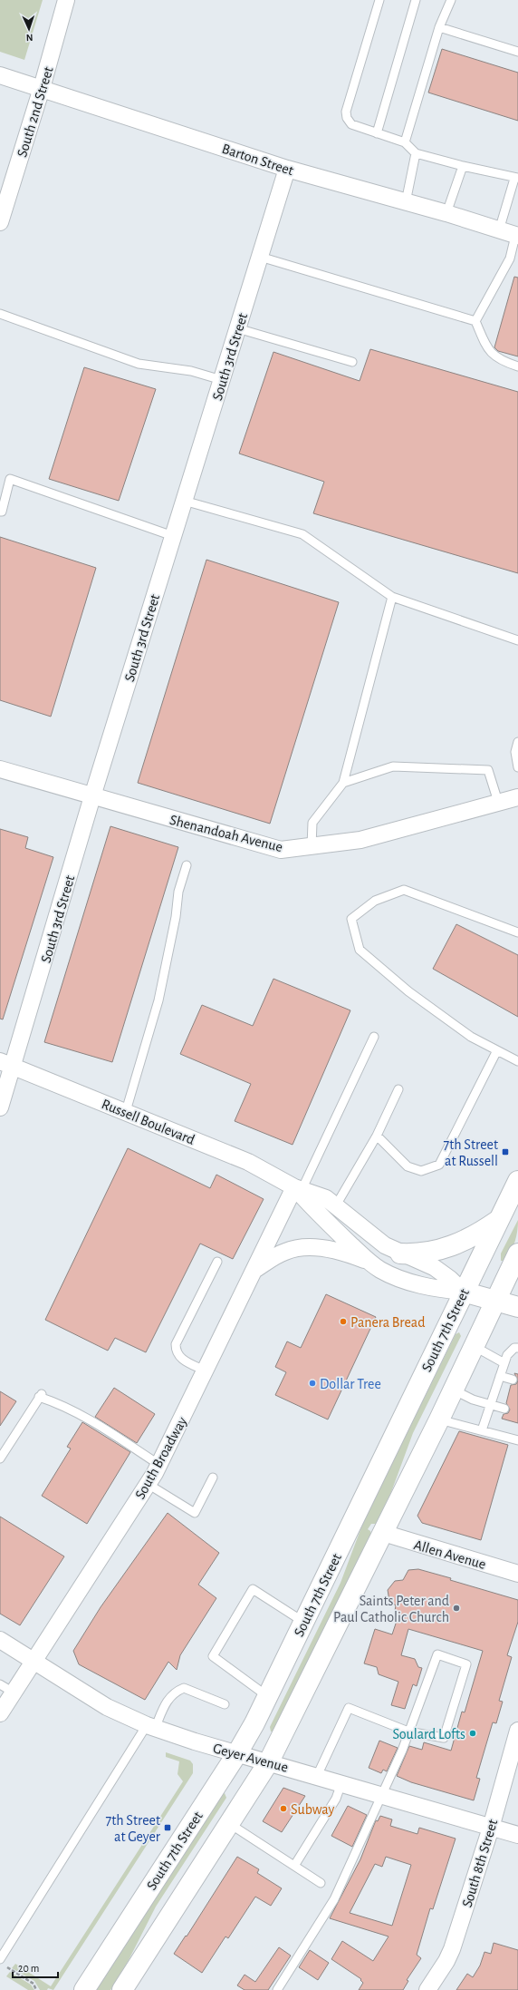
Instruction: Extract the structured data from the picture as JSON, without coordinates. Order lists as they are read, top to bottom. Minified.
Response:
{"streets":{"main road":["Russell Boulevard","South 7th Street"],"street":["South 2nd Street","Barton Street","South 3rd Street","Shenandoah Avenue","South Broadway","Allen Avenue","Geyer Avenue","South 8th Street"]},"crossings":[["South 2nd Street","Barton Street"],["Barton Street","South 3rd Street"],["South 3rd Street","Shenandoah Avenue"],["South 3rd Street","Russell Boulevard"],["Russell Boulevard","South 7th Street"],["Russell Boulevard","South Broadway"],["South 7th Street","Geyer Avenue"],["South Broadway","Geyer Avenue"],["Geyer Avenue","South 8th Street"]],"places":{"transit":["7th Street at Russell","7th Street at Geyer"],"other":["Panera Bread","Dollar Tree","Saints Peter and Paul Catholic Church","Soulard Lofts","Subway"]},"scale_bar":"20 m","north":"bottom"}
